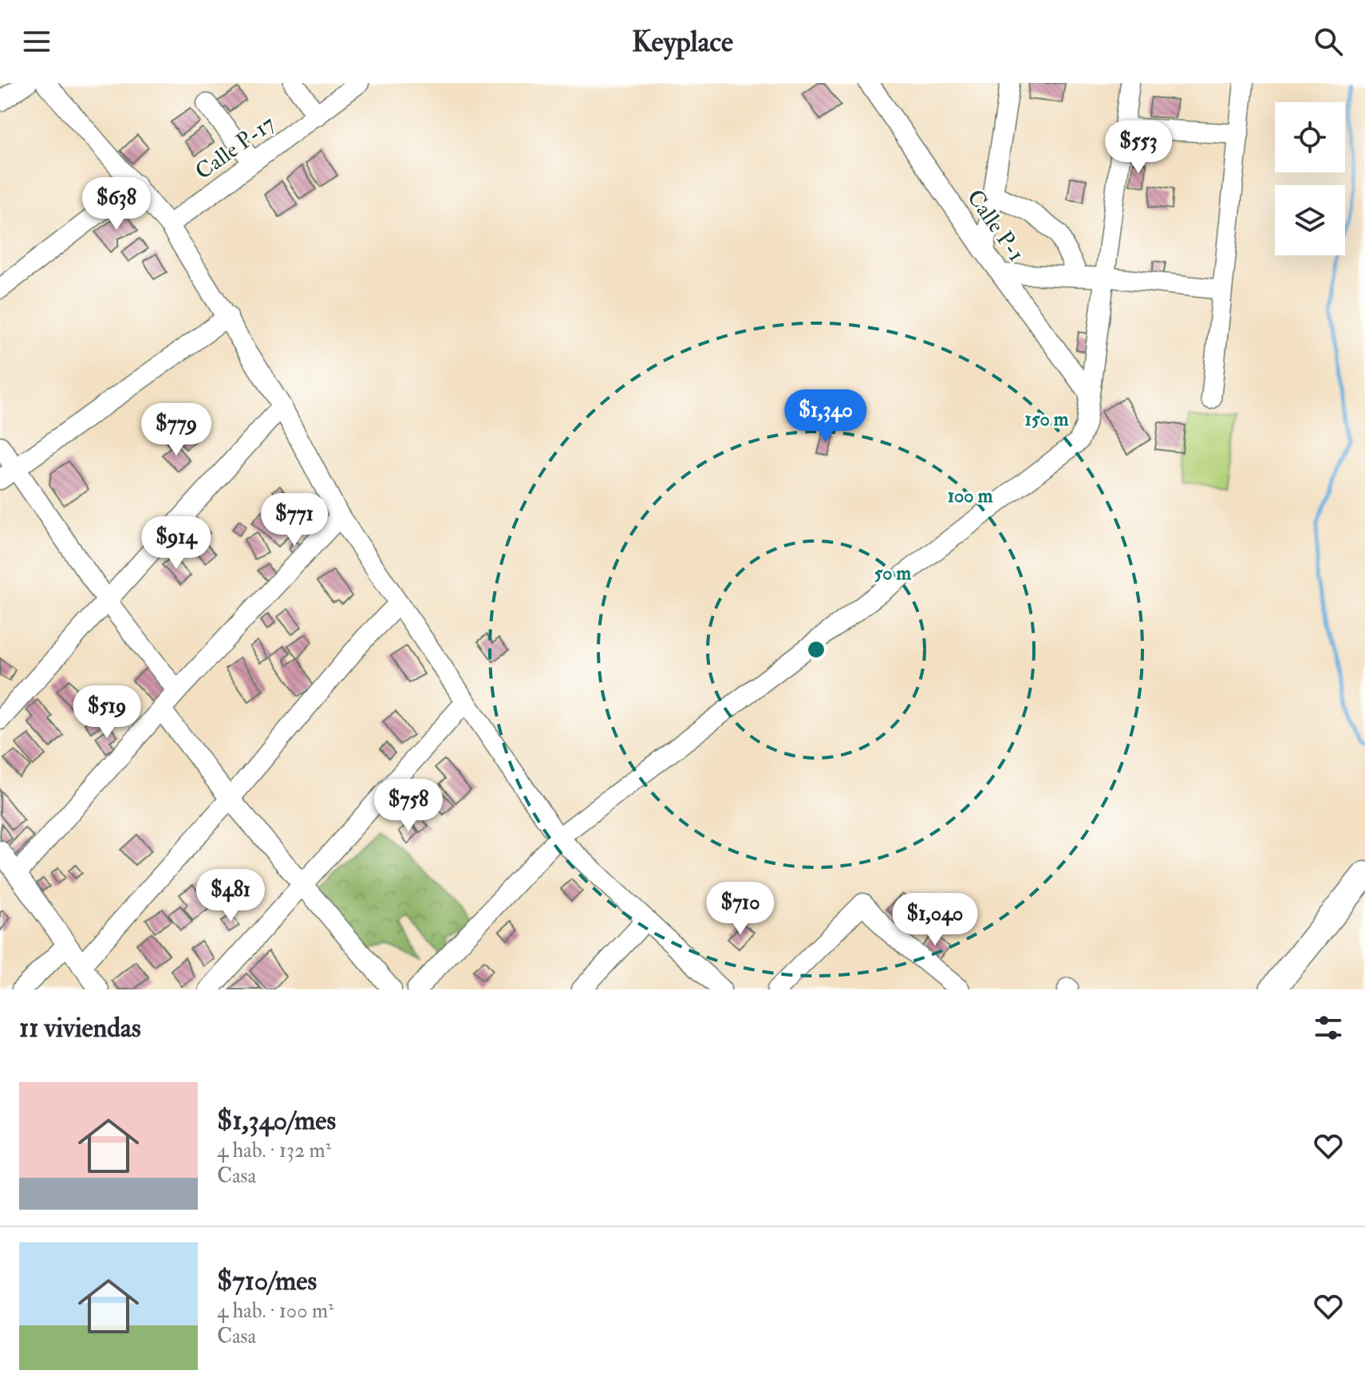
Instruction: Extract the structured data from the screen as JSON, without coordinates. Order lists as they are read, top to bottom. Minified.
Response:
{"streets":{"street":["Calle P-17","Calle P-1"]},"page":{"header":"Keyplace","price":["$553","$638","$1,340","$779","$771","$914","$519","$758","$481","$710","$1,040"],"heading":"11 viviendas","list":[{"name":"$1,340/mes","note":"4 hab. · 132 m² · Casa"},{"name":"$710/mes","note":"4 hab. · 100 m² · Casa"}]},"rings":["150 m","100 m","50 m"]}
